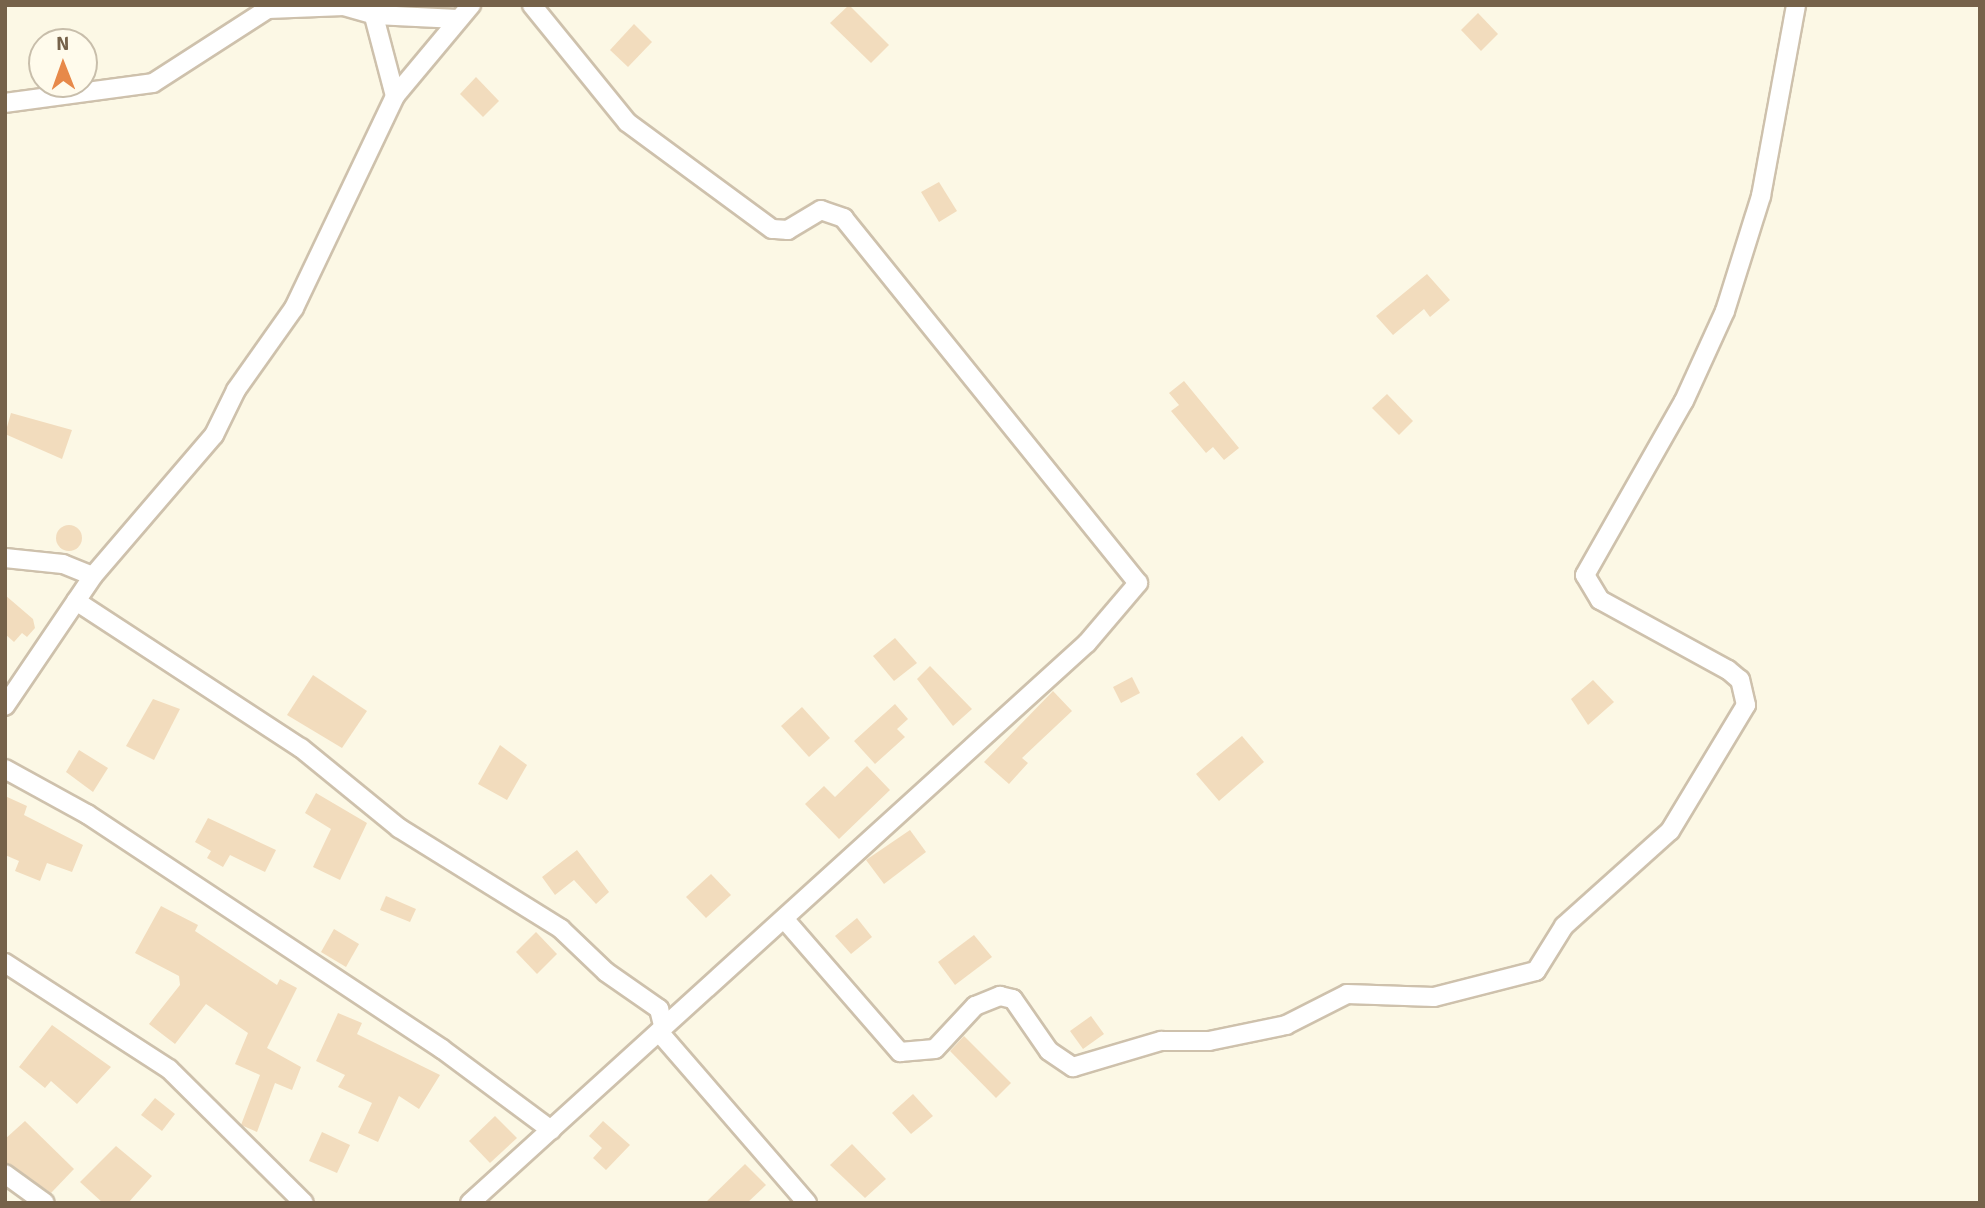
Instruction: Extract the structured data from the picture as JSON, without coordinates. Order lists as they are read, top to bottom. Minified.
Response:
{"north":"top"}
